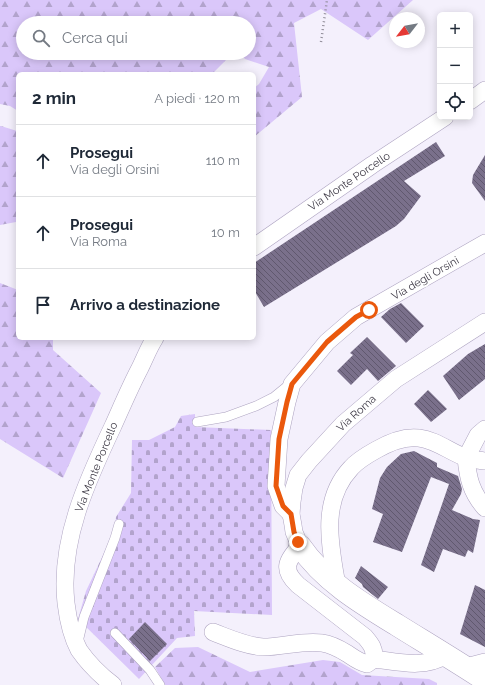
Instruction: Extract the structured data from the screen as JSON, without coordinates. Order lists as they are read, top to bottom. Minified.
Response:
{"streets":{"street":["Via Monte Porcello","Via degli Orsini","Via Roma"]},"crossings":[["Via degli Orsini","Via Roma"]],"north":"bottom left","page":{"map_buttons":["+","−"],"search":"Cerca qui","heading":["2 min","A piedi · 120 m"],"list":[["Prosegui","Via degli Orsini","110 m"],["Prosegui","Via Roma","10 m"],"Arrivo a destinazione"]}}
